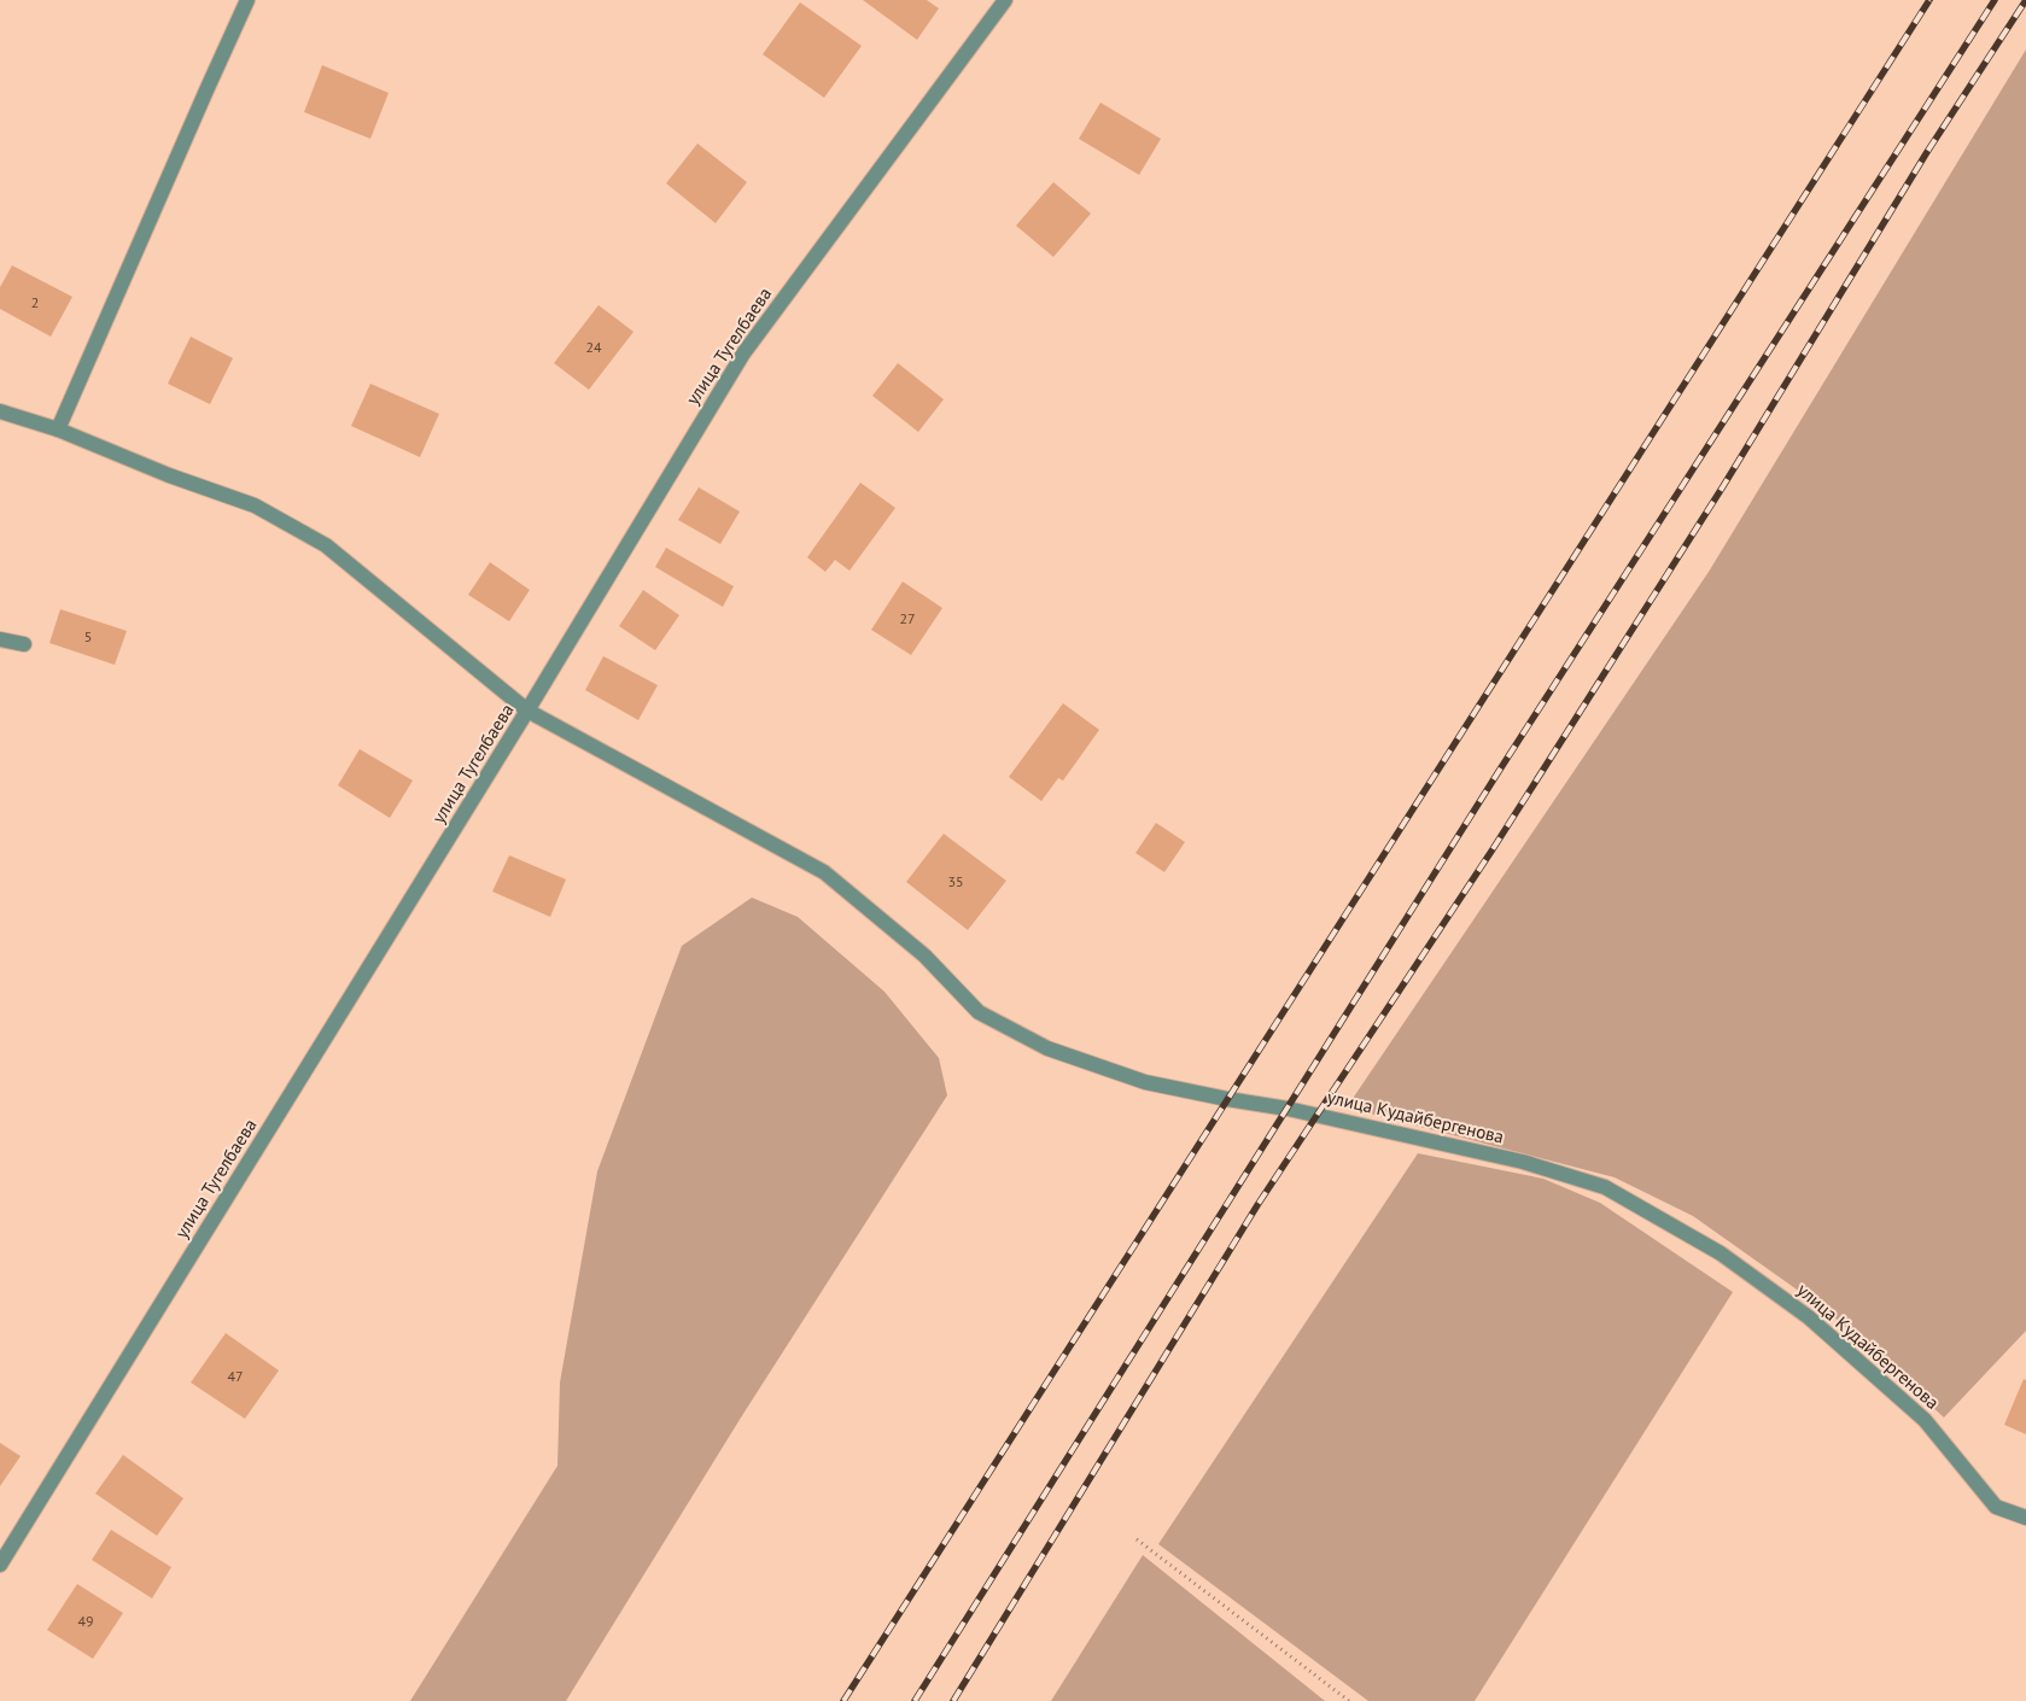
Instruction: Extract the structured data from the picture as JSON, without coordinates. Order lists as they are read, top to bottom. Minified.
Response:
{"streets":{"street":["улица Тугелбаева","улица Кудайбергенова"]},"crossings":[["улица Тугелбаева","улица Кудайбергенова"]],"house_numbers":["2","24","27","5","35","47","49"]}
